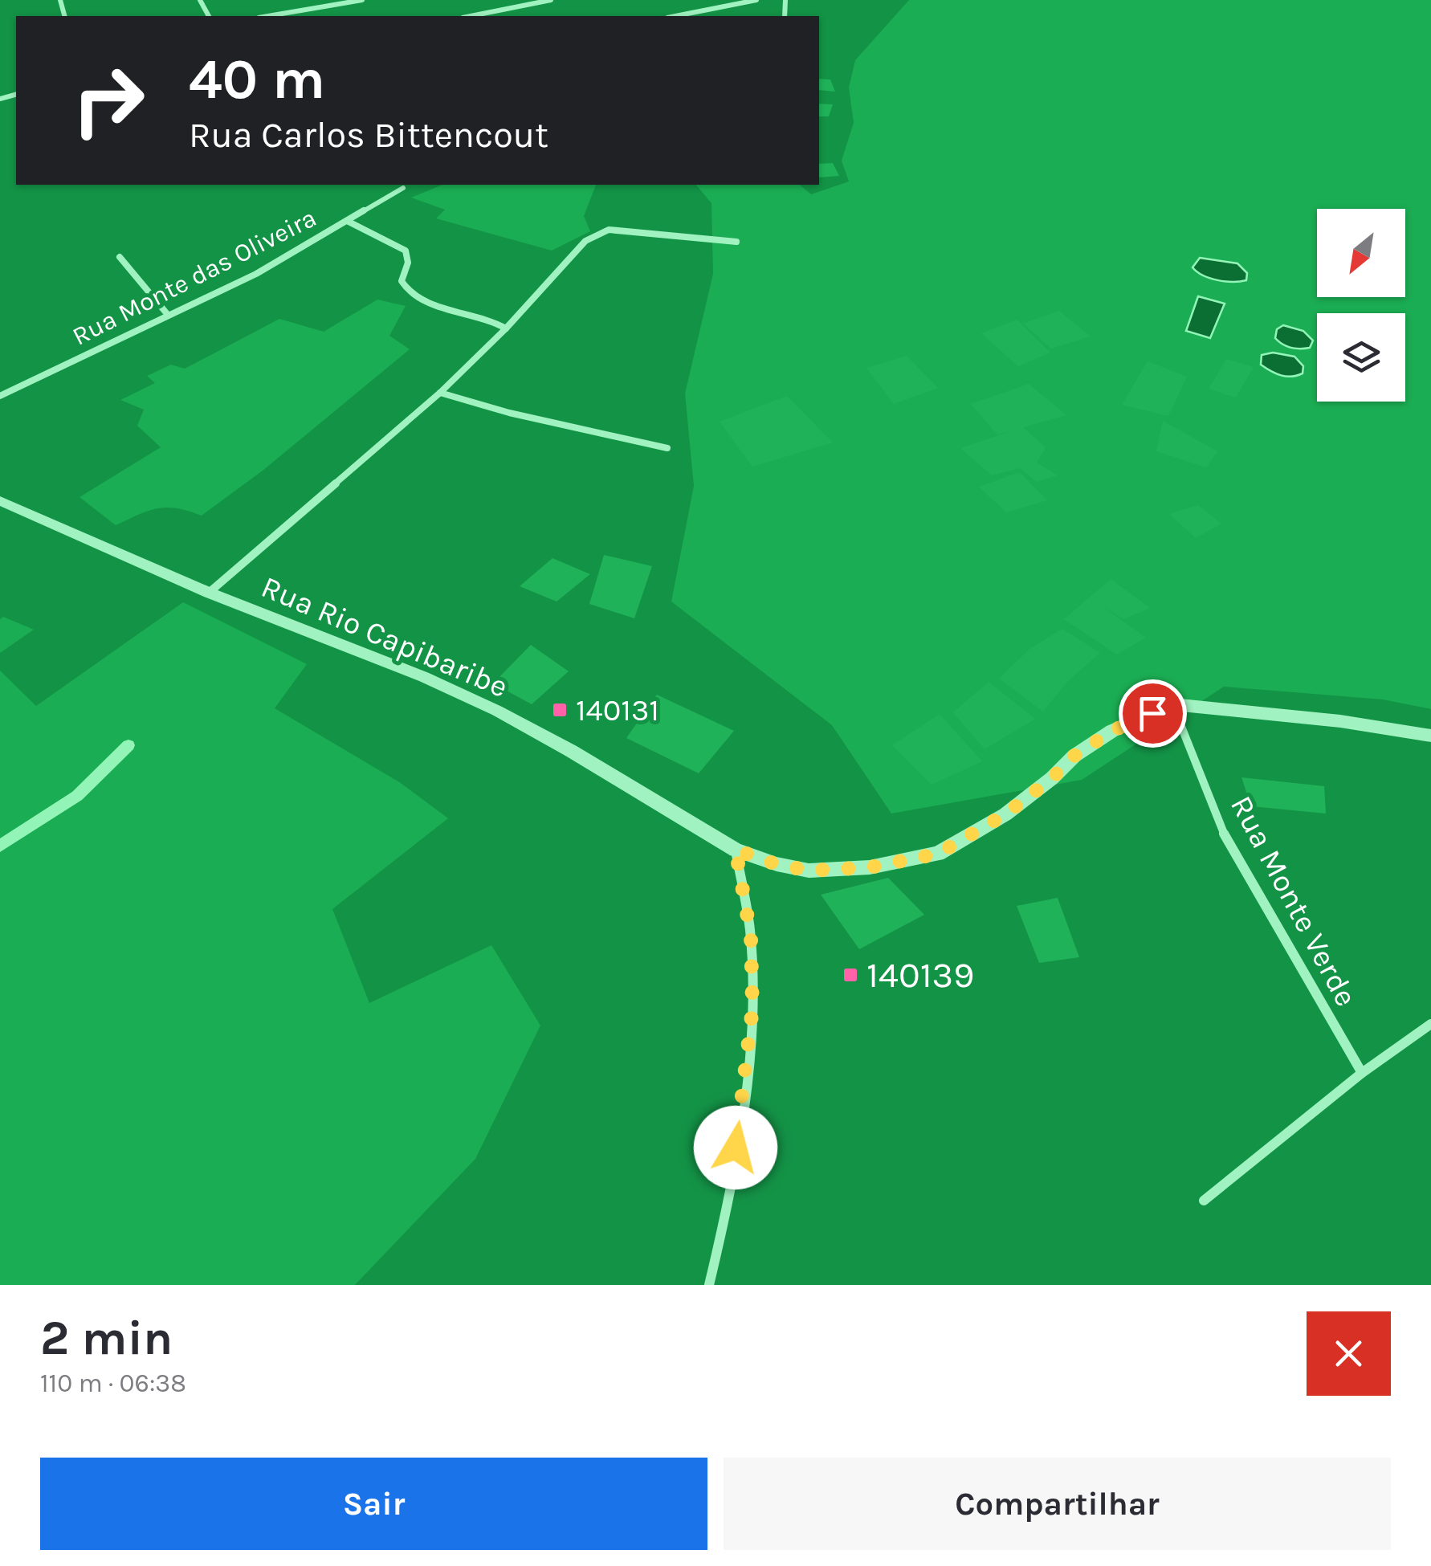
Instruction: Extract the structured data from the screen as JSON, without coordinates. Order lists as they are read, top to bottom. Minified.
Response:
{"streets":{"street":["Rua Monte das Oliveira","Rua Rio Capibaribe","Rua Monte Verde"]},"crossings":[["Rua Rio Capibaribe","Rua Monte Verde"]],"places":{"transit":["140131","140139"]},"north":"bottom left","page":{"turn":["40 m","Rua Carlos Bittencout"],"heading":["2 min","110 m · 06:38"],"buttons":["Sair","Compartilhar"]}}
